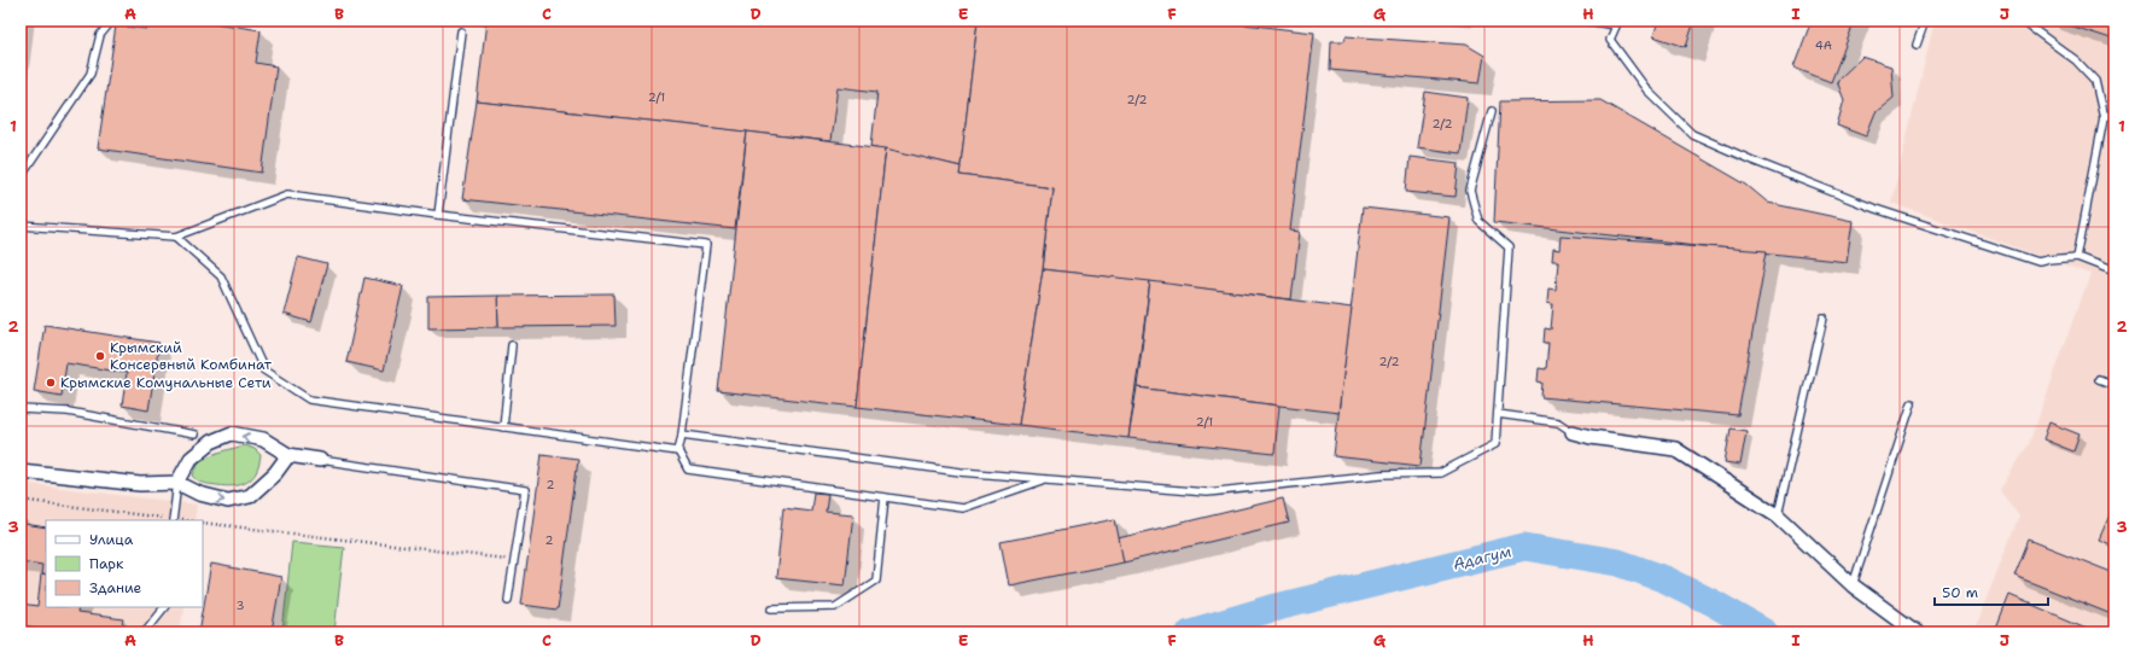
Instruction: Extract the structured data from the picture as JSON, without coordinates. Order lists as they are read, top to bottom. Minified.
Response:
{"water":["Адагум"],"places":["Крымский Консервный Комбинат","Крымские Комунальные Сети"],"house_numbers":["4А","2/1","2/2","2/2","2/2","2/1","2","2","3"],"legend":["Улица","Парк","Здание"],"scale_bar":"50 m","grid":{"columns":["A","B","C","D","E","F","G","H","I","J"],"rows":["1","2","3"]}}
